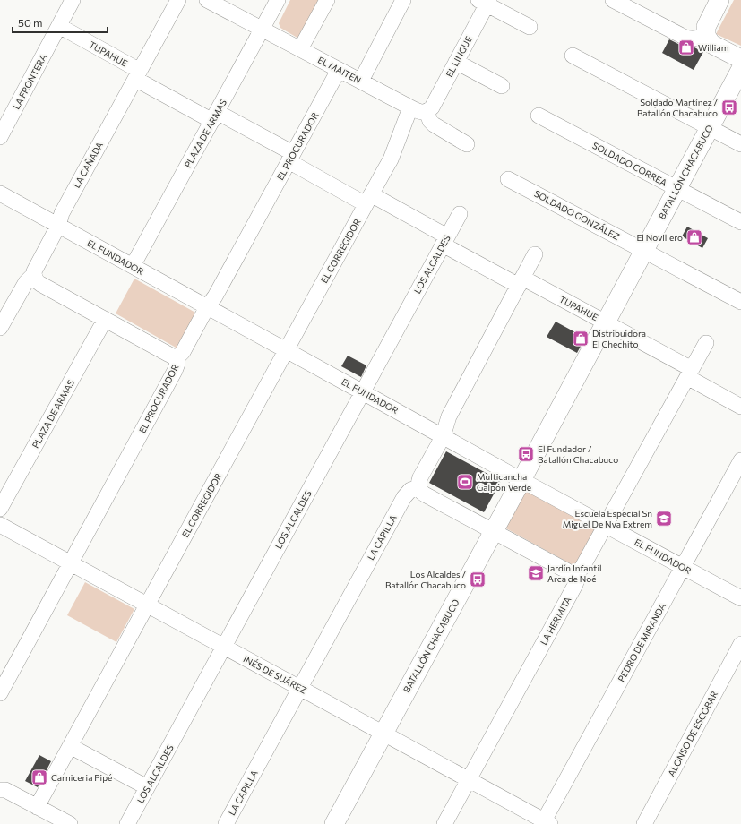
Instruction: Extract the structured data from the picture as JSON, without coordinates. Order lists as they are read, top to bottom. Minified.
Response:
{"streets":{"street":["TUPAHUE","EL LINGUE","EL MAITÉN","LA FRONTERA","PLAZA DE ARMAS","EL PROCURADOR","SOLDADO CORREA","LA CAÑADA","BATALLÓN CHACABUCO","SOLDADO GONZÁLEZ","EL CORREGIDOR","EL FUNDADOR","LOS ALCALDES","LA CAPILLA","LA HERMITA","PEDRO DE MIRANDA","INÉS DE SUÁREZ","ALONSO DE ESCOBAR"]},"crossings":[["TUPAHUE","LA FRONTERA"],["TUPAHUE","PLAZA DE ARMAS"],["TUPAHUE","EL PROCURADOR"],["TUPAHUE","LA CAÑADA"],["TUPAHUE","BATALLÓN CHACABUCO"],["TUPAHUE","EL CORREGIDOR"],["TUPAHUE","LOS ALCALDES"],["TUPAHUE","LA HERMITA"],["EL LINGUE","EL MAITÉN"],["EL MAITÉN","PLAZA DE ARMAS"],["EL MAITÉN","EL PROCURADOR"],["PLAZA DE ARMAS","EL FUNDADOR"],["EL PROCURADOR","EL FUNDADOR"],["EL PROCURADOR","INÉS DE SUÁREZ"],["SOLDADO CORREA","BATALLÓN CHACABUCO"],["LA CAÑADA","EL FUNDADOR"],["BATALLÓN CHACABUCO","SOLDADO GONZÁLEZ"],["BATALLÓN CHACABUCO","EL FUNDADOR"],["BATALLÓN CHACABUCO","INÉS DE SUÁREZ"],["EL CORREGIDOR","EL FUNDADOR"],["EL CORREGIDOR","INÉS DE SUÁREZ"],["EL FUNDADOR","LOS ALCALDES"],["EL FUNDADOR","LA HERMITA"],["EL FUNDADOR","PEDRO DE MIRANDA"],["LOS ALCALDES","INÉS DE SUÁREZ"],["LA CAPILLA","INÉS DE SUÁREZ"],["LA HERMITA","INÉS DE SUÁREZ"],["PEDRO DE MIRANDA","INÉS DE SUÁREZ"]],"places":{"shop":["William","El Novillero","Distribuidora El Chechito","Carniceria Pipé"],"bus stop":["Soldado Martínez / Batallón Chacabuco","El Fundador / Batallón Chacabuco","Los Alcaldes / Batallón Chacabuco"],"sports":["Multicancha Galpón Verde"],"school or university":["Escuela Especial Sn Miguel De Nva Extrem","Jardín Infantil Arca de Noé"]},"scale_bar":"50 m"}
